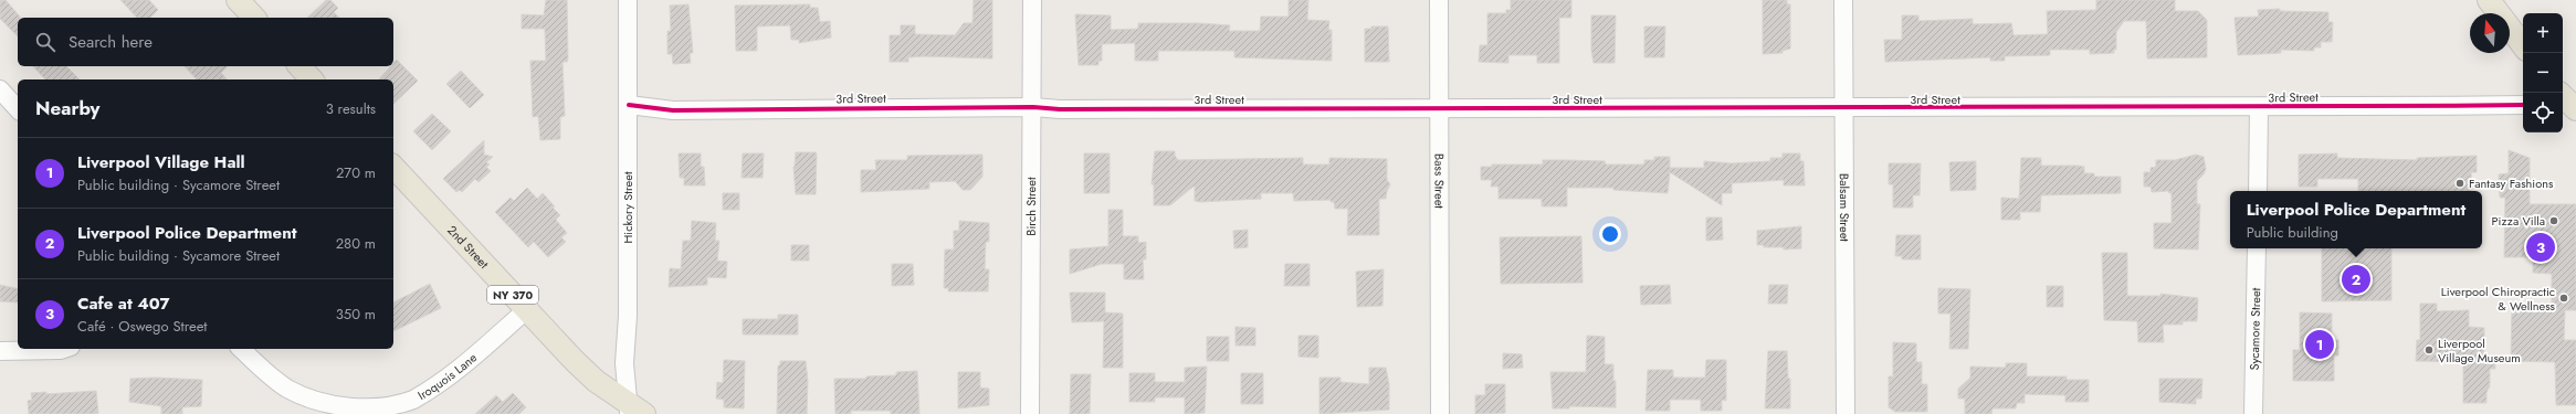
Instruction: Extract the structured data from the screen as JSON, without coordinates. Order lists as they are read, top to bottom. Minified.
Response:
{"streets":{"main road":["2nd Street","NY 370"],"street":["3rd Street","Bass Street","Birch Street","Hickory Street","Balsam Street","Sycamore Street","Iroquois Lane"]},"crossings":[["3rd Street","Bass Street"],["3rd Street","Birch Street"],["3rd Street","Hickory Street"],["3rd Street","Balsam Street"],["Hickory Street","2nd Street"],["2nd Street","Iroquois Lane"]],"places":["Fantasy Fashions","Pizza Villa","Liverpool Chiropractic & Wellness","Liverpool Village Museum"],"north":"top","page":{"map_buttons":["+","−"],"search":"Search here","heading":["Nearby","3 results"],"list":[{"mark":"1","name":"Liverpool Village Hall","note":"Public building · Sycamore Street","value":"270 m"},{"mark":"2","name":"Liverpool Police Department","note":"Public building · Sycamore Street","value":"280 m"},{"mark":"3","name":"Cafe at 407","note":"Café · Oswego Street","value":"350 m"}],"popup":["Liverpool Police Department","Public building"],"pins":["3","2","1"]}}
